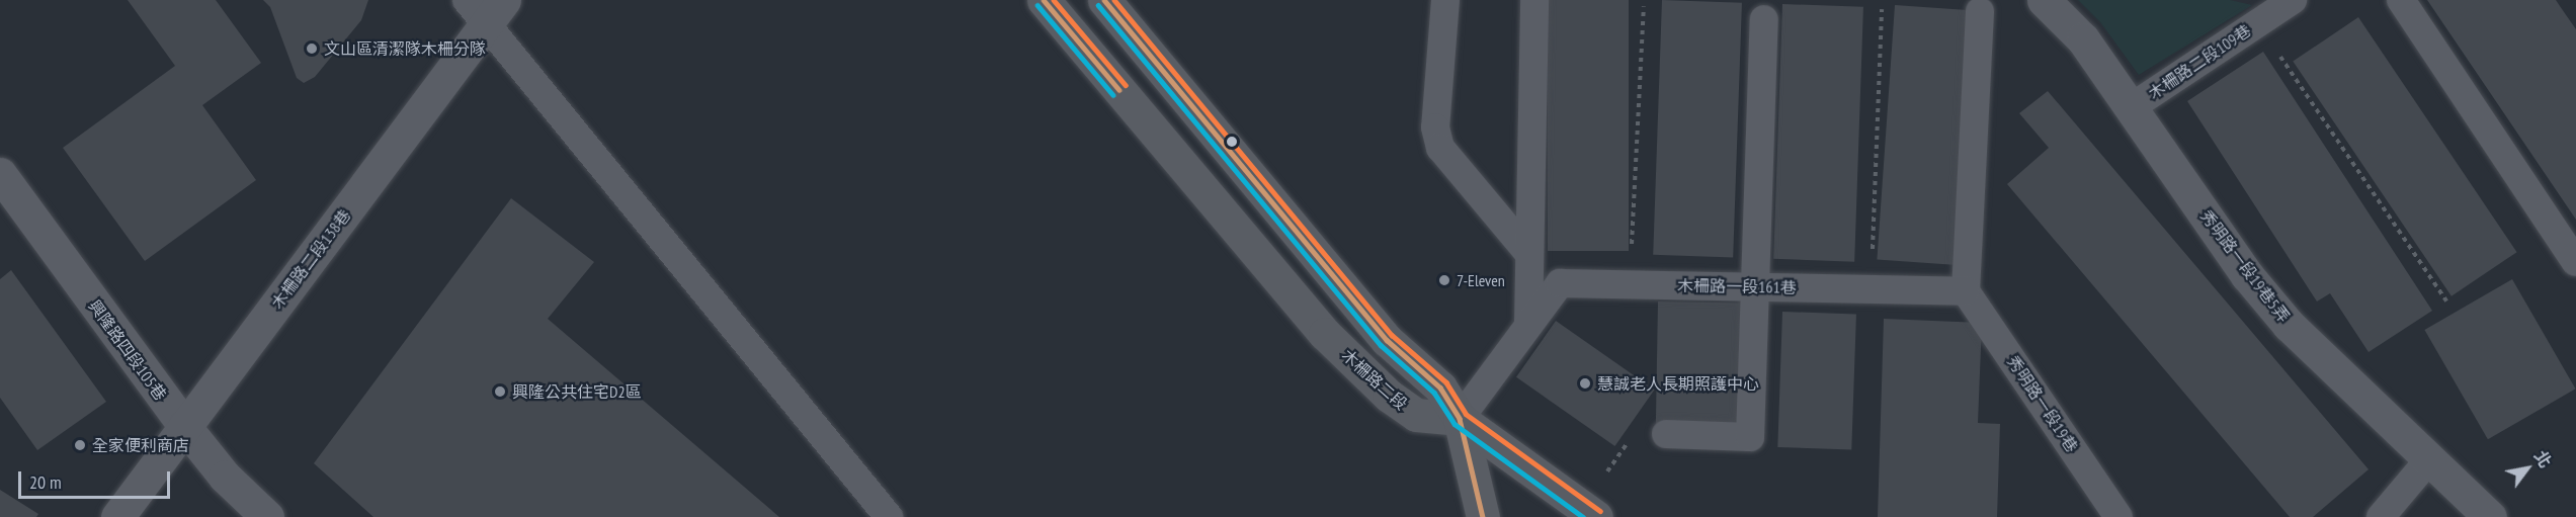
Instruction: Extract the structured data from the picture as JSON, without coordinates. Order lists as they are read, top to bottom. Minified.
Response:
{"streets":{"main road":["木柵路二段"],"street":["木柵路二段109巷","木柵路二段138巷","秀明路一段19巷5弄","興隆路四段105巷"],"lane":["木柵路一段161巷","秀明路一段19巷"]},"crossings":[["木柵路二段109巷","秀明路一段19巷5弄"],["木柵路二段138巷","興隆路四段105巷"],["木柵路一段161巷","木柵路二段"],["木柵路一段161巷","秀明路一段19巷"]],"places":["文山區清潔隊木柵分隊","7-Eleven","慧誠老人長期照護中心","興隆公共住宅D2區","全家便利商店"],"scale_bar":"20 m","north":"top right"}
